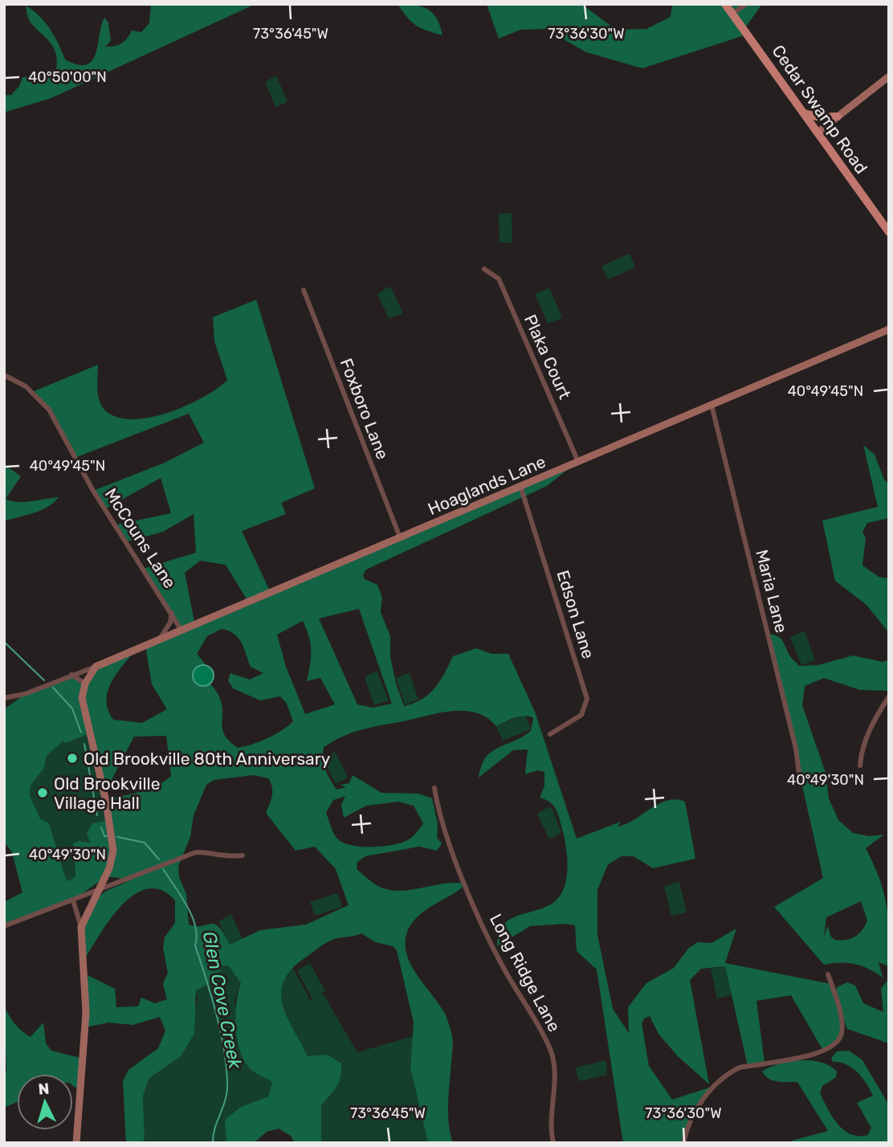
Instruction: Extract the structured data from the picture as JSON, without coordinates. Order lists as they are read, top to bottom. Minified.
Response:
{"streets":{"main road":["Cedar Swamp Road"],"street":["Plaka Court","Foxboro Lane","Hoaglands Lane","McCouns Lane","Maria Lane","Edson Lane","Long Ridge Lane"]},"crossings":[["Plaka Court","Hoaglands Lane"],["Foxboro Lane","Hoaglands Lane"],["Hoaglands Lane","McCouns Lane"],["Hoaglands Lane","Maria Lane"],["Hoaglands Lane","Edson Lane"]],"water":["Glen Cove Creek"],"places":["Old Brookville 80th Anniversary","Old Brookville Village Hall"],"north":"top","coordinates":["73°36'45\"W","73°36'30\"W","40°50'00\"N","40°49'45\"N","40°49'30\"N"]}
